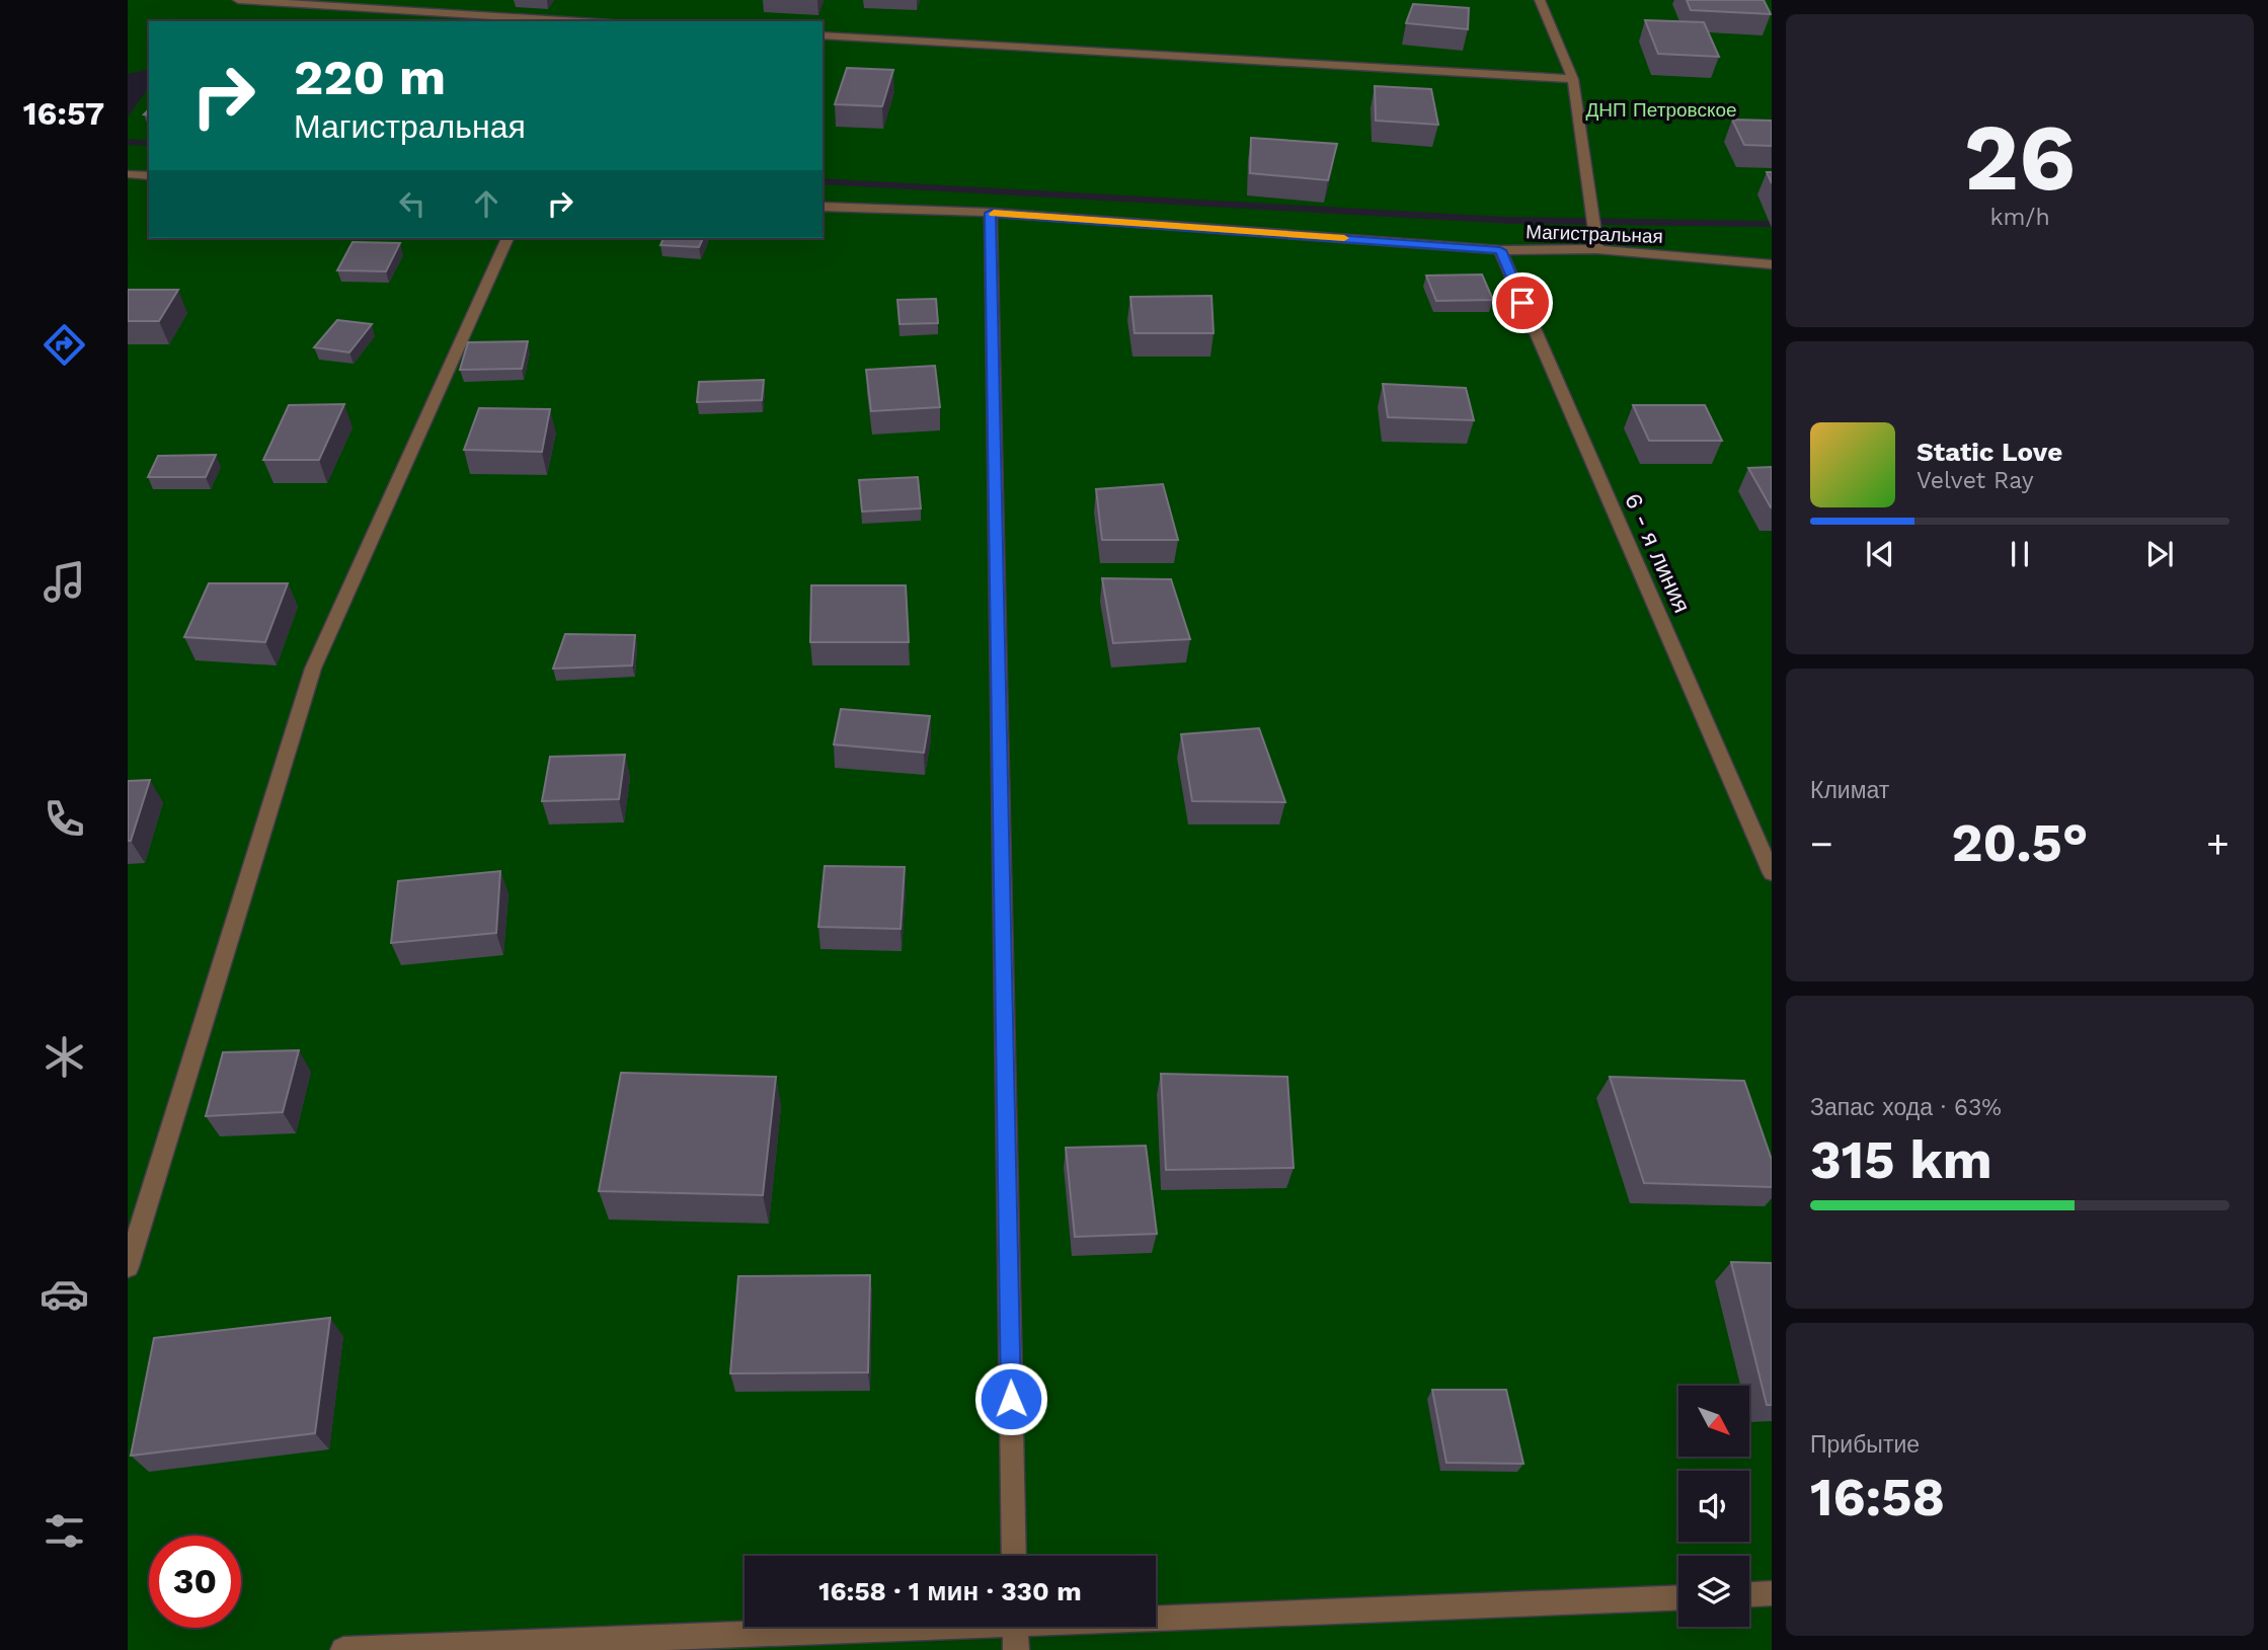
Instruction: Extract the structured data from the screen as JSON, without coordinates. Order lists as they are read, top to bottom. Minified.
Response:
{"streets":{"street":["Магистральная","6 - я линия"]},"crossings":[["Магистральная","6 - я линия"]],"parks":["ДНП Петровское"],"north":"bottom right","page":{"tabs":"16:57","tile":[["26","km/h"],"Климат",["Запас хода · 63%","315 km"],["Прибытие","16:58"]],"turn":["220 m","Магистральная"],"song":["Static Love","Velvet Ray"],"heat":["−","20.5°","+"],"limit":"30","trip":"16:58 · 1 мин · 330 m"}}
